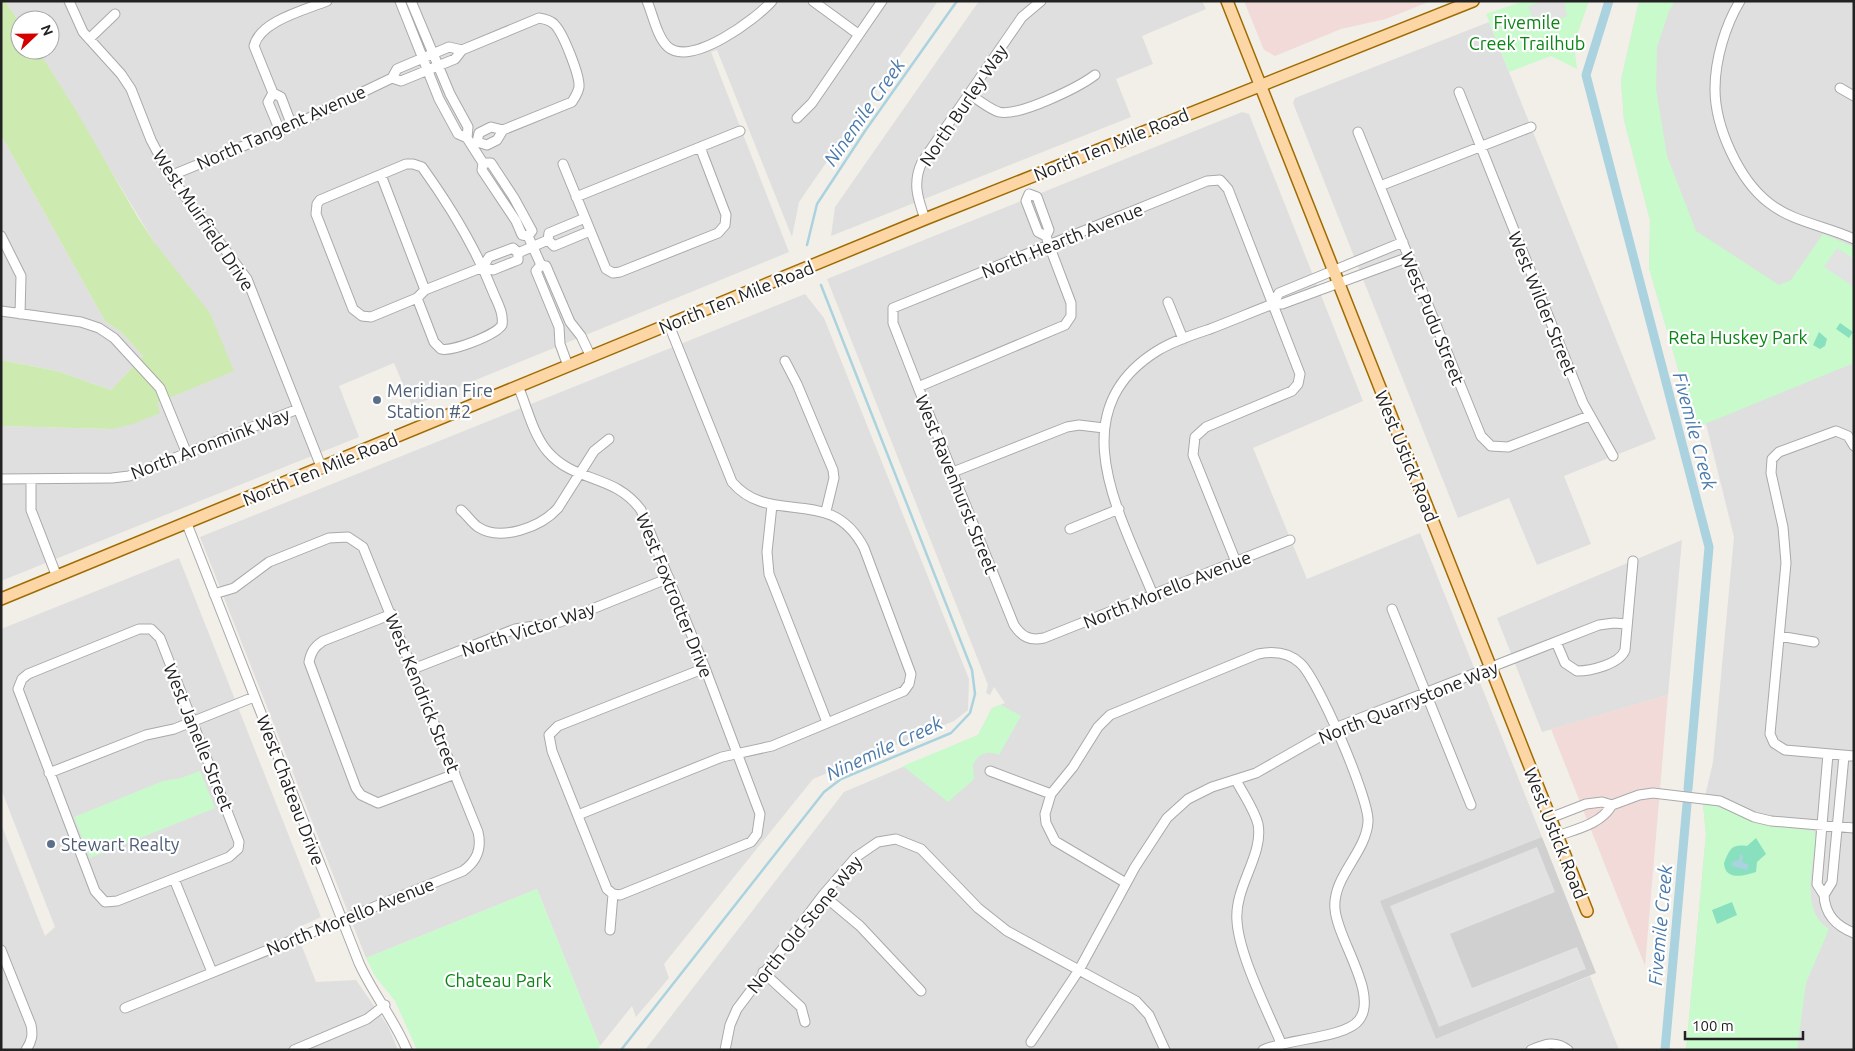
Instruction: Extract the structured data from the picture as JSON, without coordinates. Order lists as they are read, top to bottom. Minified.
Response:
{"streets":{"main road":["North Ten Mile Road","West Ustick Road"],"street":["North Burley Way","North Tangent Avenue","West Muirfield Drive","North Hearth Avenue","West Wilder Street","West Pudu Street","North Aronmink Way","West Ravenhurst Street","North Morello Avenue","West Foxtrotter Drive","North Victor Way","West Kendrick Street","North Quarrystone Way","West Janelle Street","West Chateau Drive","North Old Stone Way"]},"crossings":[["North Burley Way","North Ten Mile Road"],["North Tangent Avenue","West Muirfield Drive"],["North Ten Mile Road","West Muirfield Drive"],["North Ten Mile Road","West Ustick Road"],["North Ten Mile Road","West Foxtrotter Drive"],["North Ten Mile Road","West Chateau Drive"],["West Muirfield Drive","North Aronmink Way"],["North Hearth Avenue","West Ravenhurst Street"],["West Wilder Street","West Pudu Street"],["West Ustick Road","North Quarrystone Way"],["West Ravenhurst Street","North Morello Avenue"],["North Morello Avenue","West Kendrick Street"],["North Morello Avenue","West Chateau Drive"],["West Foxtrotter Drive","North Victor Way"],["North Victor Way","West Kendrick Street"],["West Kendrick Street","West Chateau Drive"],["North Quarrystone Way","North Old Stone Way"]],"water":["Ninemile Creek","Fivemile Creek"],"parks":["Fivemile Creek Trailhub","Reta Huskey Park","Chateau Park"],"places":["Meridian Fire Station #2","Stewart Realty"],"scale_bar":"100 m","north":"right"}
